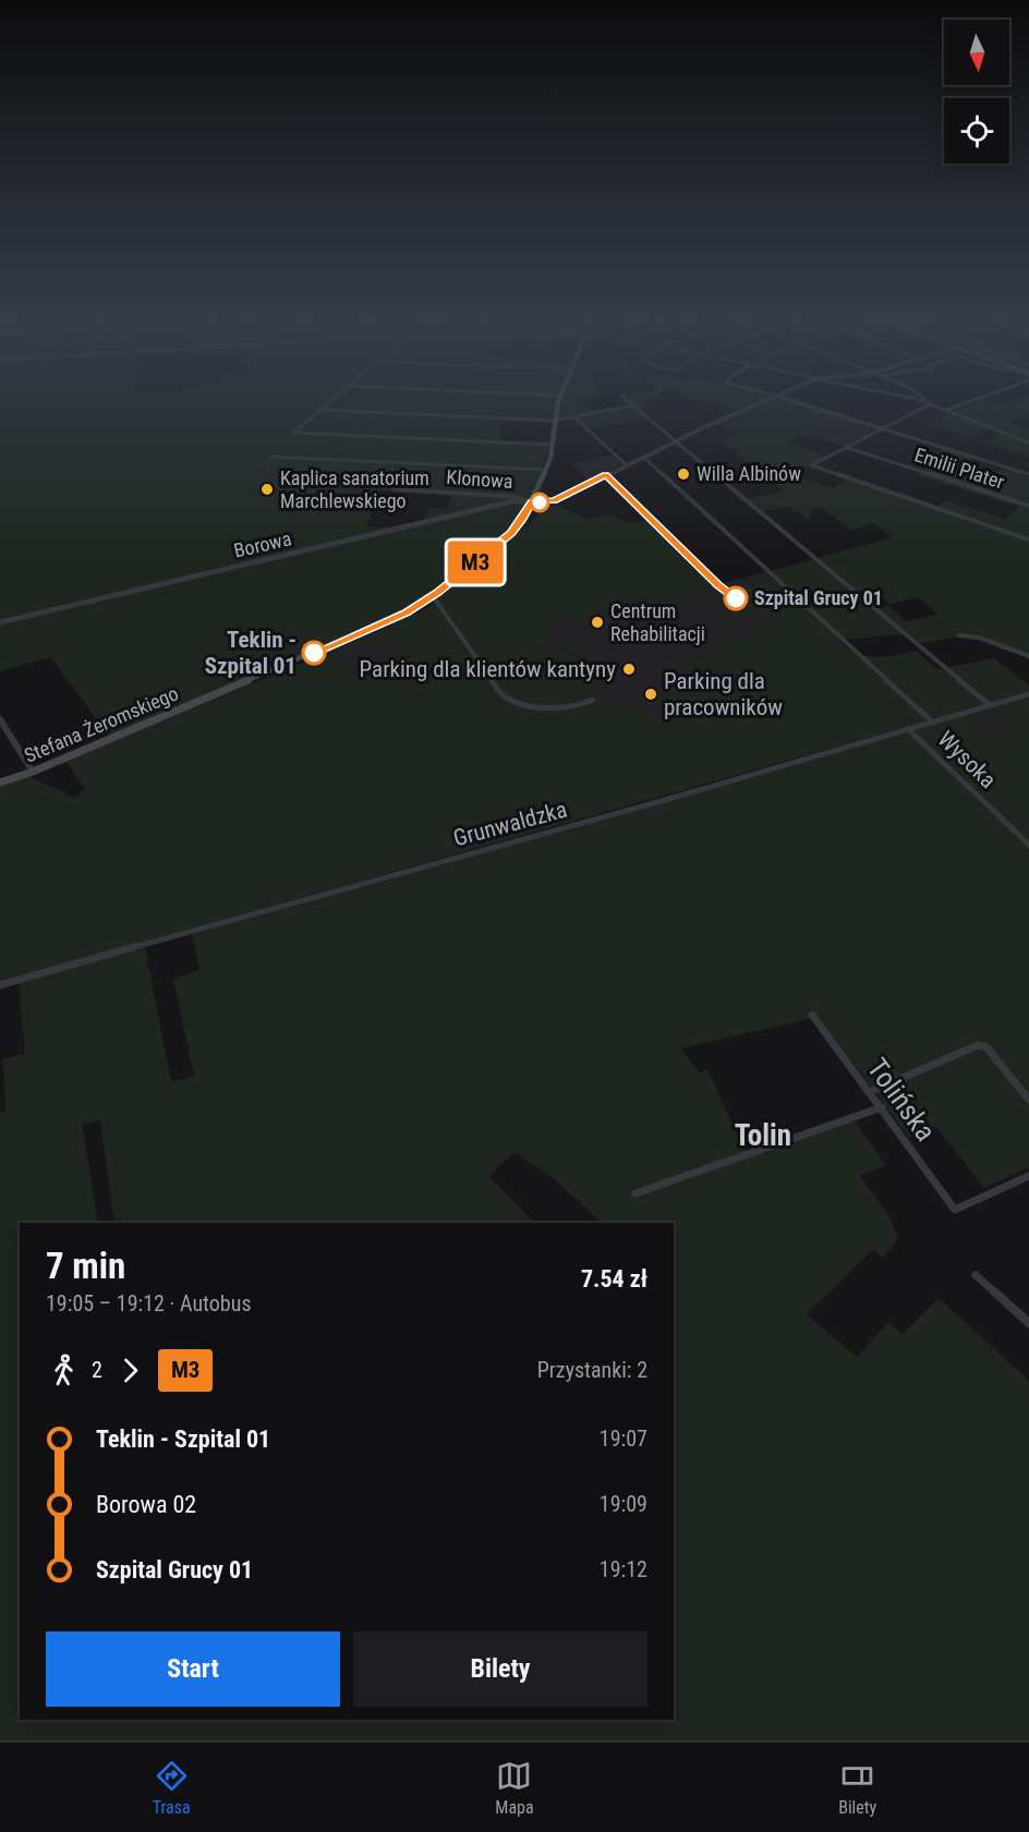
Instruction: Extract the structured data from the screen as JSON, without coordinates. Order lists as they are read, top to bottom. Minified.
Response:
{"streets":{"main road":["Stefana Żeromskiego"],"street":["Emilii Plater","Klonowa","Borowa","Wysoka","Grunwaldzka","Tolińska"]},"crossings":[["Klonowa","Borowa"],["Borowa","Stefana Żeromskiego"],["Wysoka","Grunwaldzka"]],"districts":["Tolin"],"places":["Willa Albinów","Kaplica sanatorium Marchlewskiego","Szpital Grucy 01","Centrum Rehabilitacji","Teklin - Szpital 01","Parking dla klientów kantyny","Parking dla pracowników"],"lines":["bus line M3"],"north":"bottom","page":{"on_map":"M3","heading":["7 min","19:05 – 19:12 · Autobus","7.54 zł"],"legs":["2","M3","Przystanki: 2"],"list":[{"name":"Teklin - Szpital 01","value":"19:07"},{"name":"Borowa 02","value":"19:09"},{"name":"Szpital Grucy 01","value":"19:12"}],"buttons":["Start","Bilety"],"tabs":["Trasa","Mapa","Bilety"]}}
